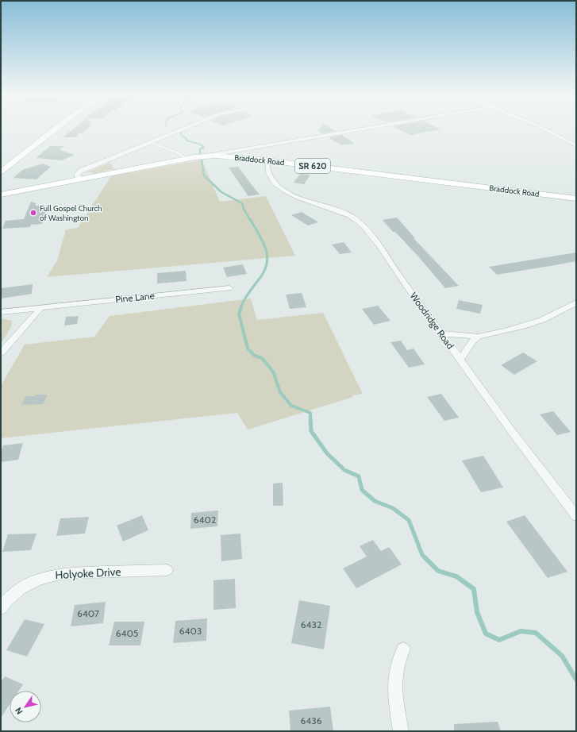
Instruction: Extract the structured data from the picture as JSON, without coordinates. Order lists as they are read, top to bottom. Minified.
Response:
{"streets":{"main road":["Braddock Road","SR 620"],"street":["Pine Lane","Woodridge Road","Holyoke Drive"]},"crossings":[["Braddock Road","Woodridge Road"]],"places":["Full Gospel Church of Washington"],"house_numbers":["6402","6407","6432","6403","6405","6436"],"north":"bottom left"}
